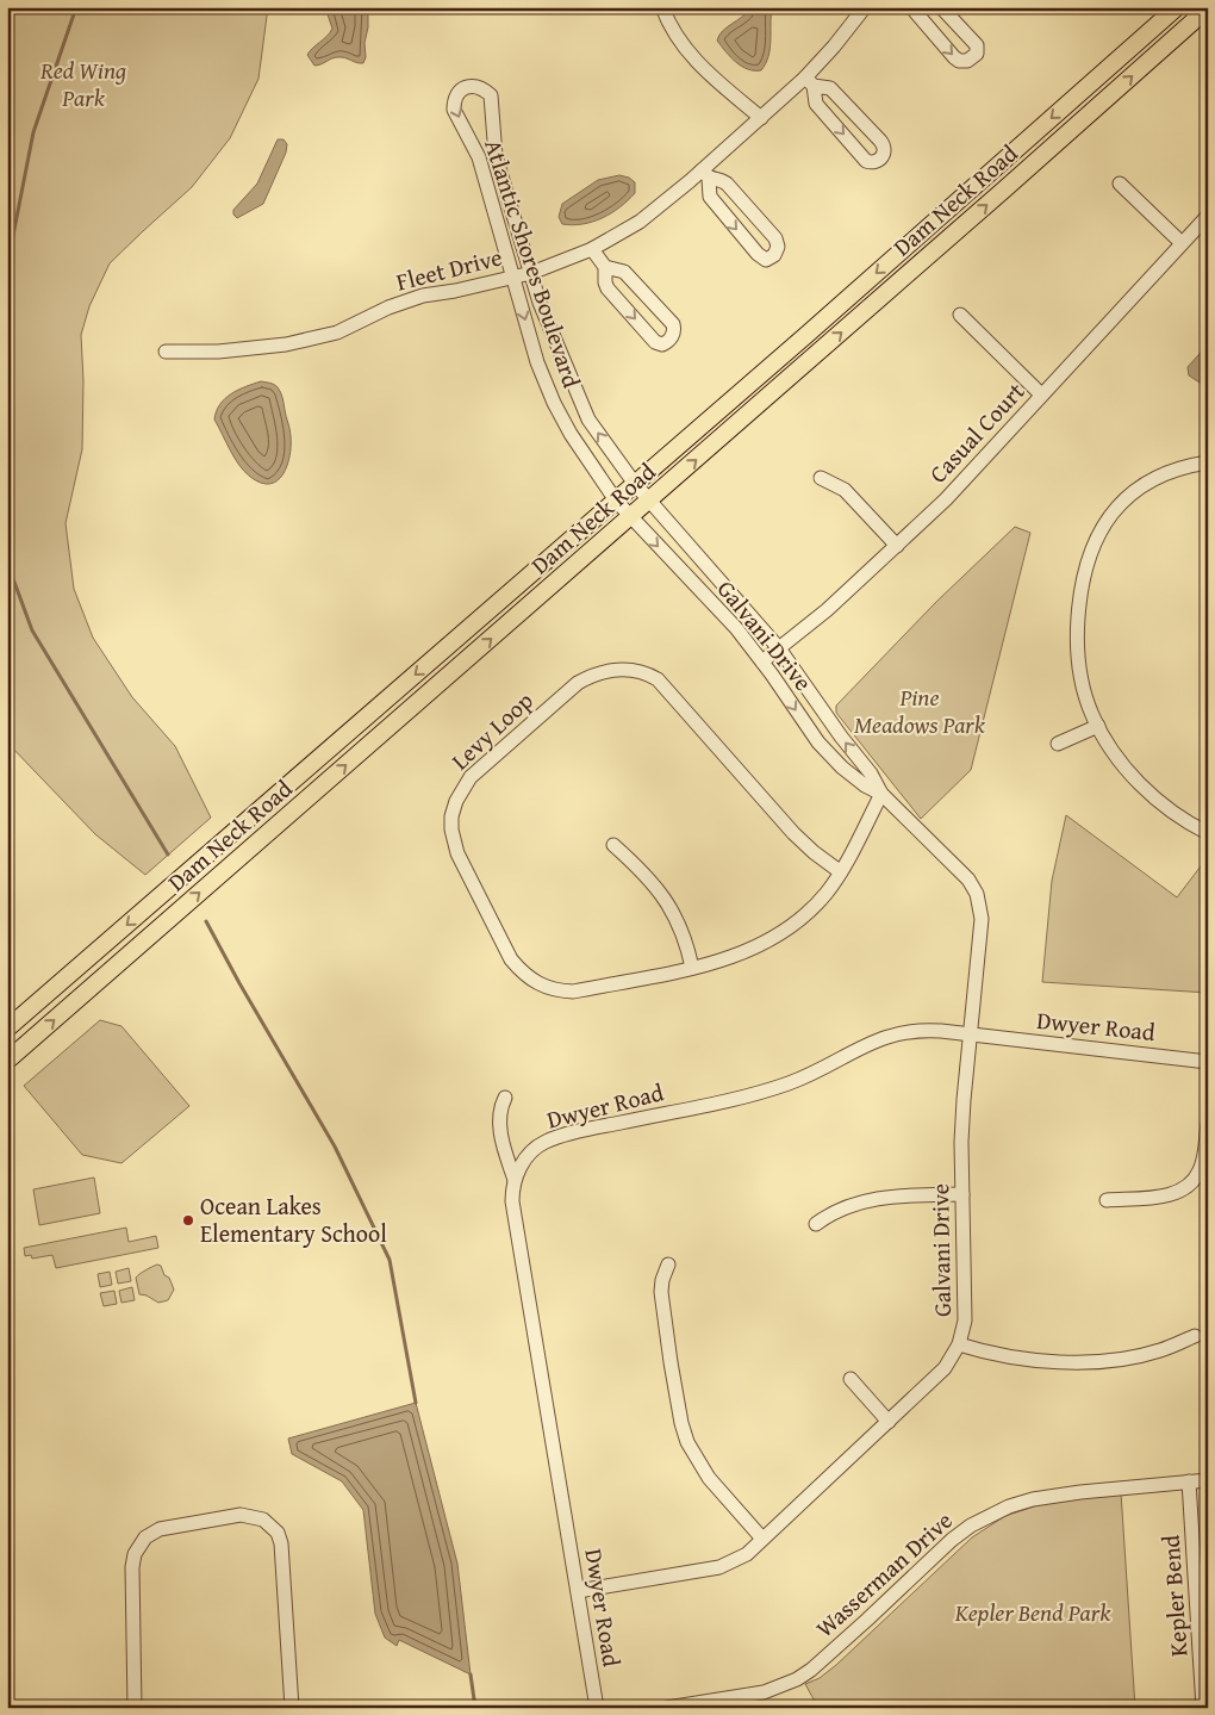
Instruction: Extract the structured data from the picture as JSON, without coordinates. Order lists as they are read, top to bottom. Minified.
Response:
{"streets":{"main road":["Dam Neck Road"],"street":["Atlantic Shores Boulevard","Fleet Drive","Casual Court","Galvani Drive","Levy Loop","Dwyer Road","Wasserman Drive","Kepler Bend"]},"crossings":[["Dam Neck Road","Atlantic Shores Boulevard"],["Dam Neck Road","Galvani Drive"],["Atlantic Shores Boulevard","Fleet Drive"],["Atlantic Shores Boulevard","Galvani Drive"],["Casual Court","Galvani Drive"],["Galvani Drive","Levy Loop"],["Galvani Drive","Dwyer Road"],["Wasserman Drive","Kepler Bend"]],"parks":["Red Wing Park","Pine Meadows Park","Kepler Bend Park"],"places":["Ocean Lakes Elementary School"]}
